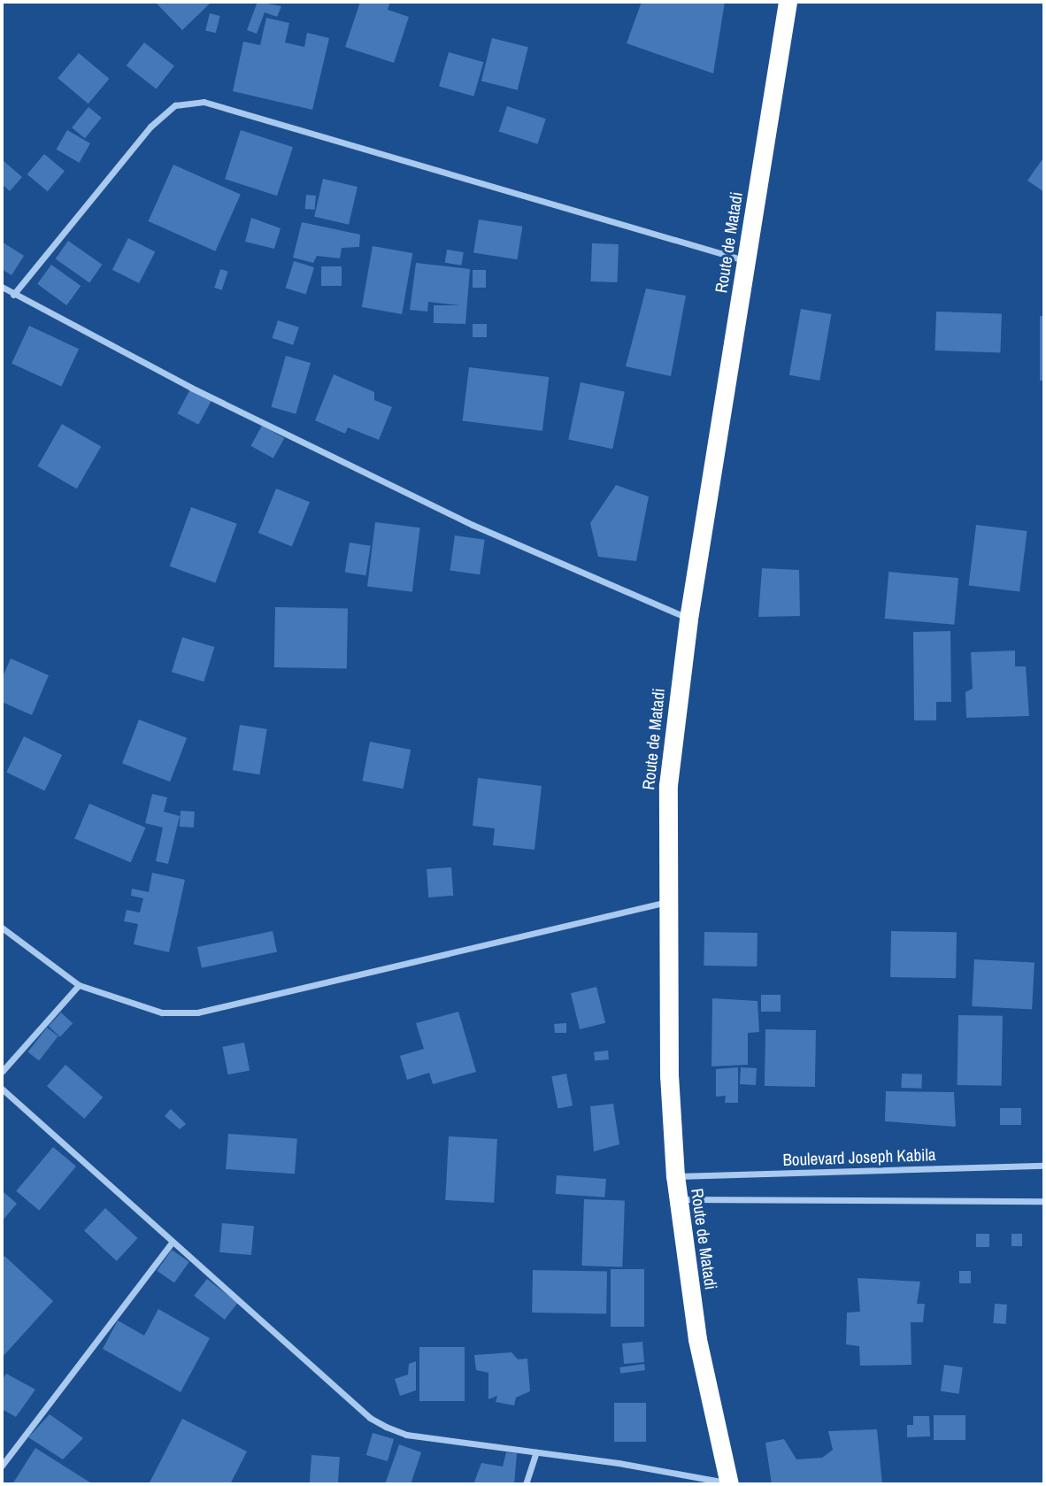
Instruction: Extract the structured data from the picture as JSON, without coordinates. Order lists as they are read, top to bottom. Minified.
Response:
{"streets":{"highway":["Route de Matadi"],"street":["Boulevard Joseph Kabila"]},"crossings":[["Route de Matadi","Boulevard Joseph Kabila"]]}
